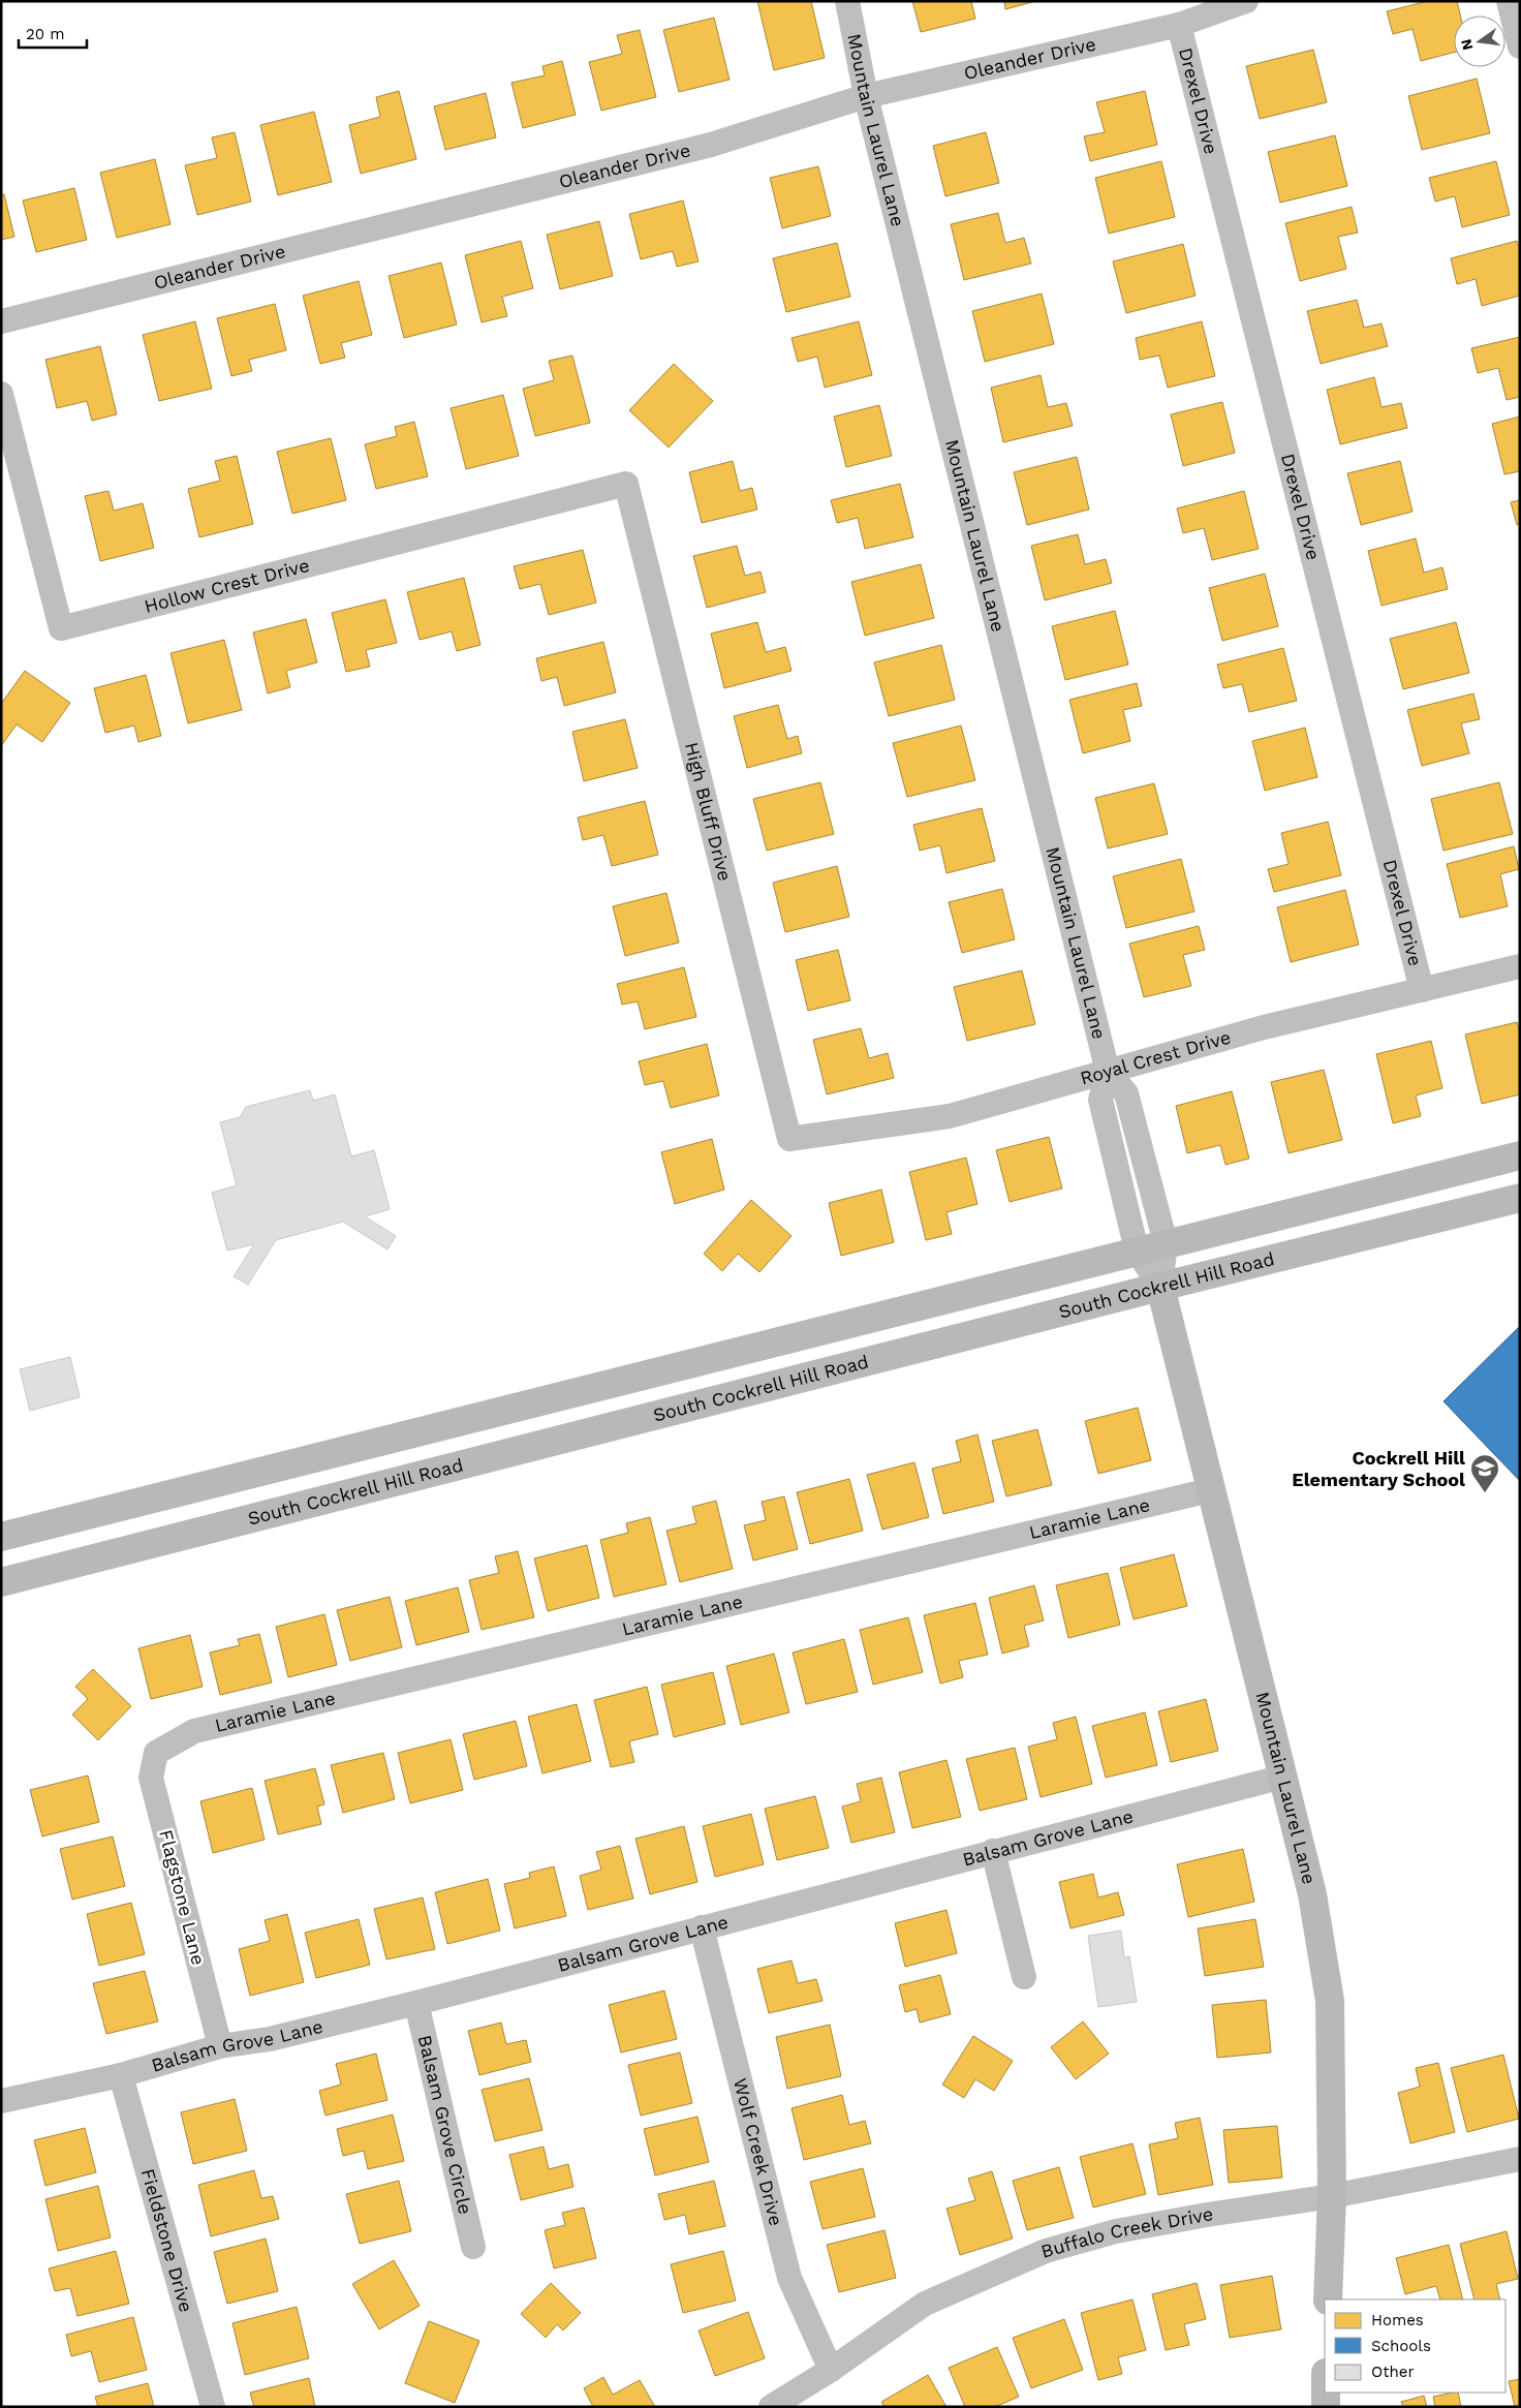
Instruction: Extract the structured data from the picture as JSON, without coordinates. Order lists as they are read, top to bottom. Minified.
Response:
{"streets":{"main road":["Mountain Laurel Lane","South Cockrell Hill Road"],"street":["Oleander Drive","Drexel Drive","Hollow Crest Drive","High Bluff Drive","Royal Crest Drive","Laramie Lane","Balsam Grove Lane","Flagstone Lane","Balsam Grove Circle","Wolf Creek Drive","Buffalo Creek Drive","Fieldstone Drive"]},"crossings":[["Oleander Drive","Drexel Drive"],["Oleander Drive","Mountain Laurel Lane"],["Drexel Drive","Royal Crest Drive"],["Mountain Laurel Lane","Royal Crest Drive"],["Mountain Laurel Lane","South Cockrell Hill Road"],["Mountain Laurel Lane","Laramie Lane"],["Mountain Laurel Lane","Balsam Grove Lane"],["Mountain Laurel Lane","Buffalo Creek Drive"],["Hollow Crest Drive","High Bluff Drive"],["High Bluff Drive","Royal Crest Drive"],["Laramie Lane","Flagstone Lane"],["Balsam Grove Lane","Flagstone Lane"],["Balsam Grove Lane","Balsam Grove Circle"],["Balsam Grove Lane","Wolf Creek Drive"],["Balsam Grove Lane","Fieldstone Drive"],["Wolf Creek Drive","Buffalo Creek Drive"]],"places":{"school or university":["Cockrell Hill Elementary School"]},"legend":["Homes","Schools","Other"],"scale_bar":"20 m","north":"left"}
